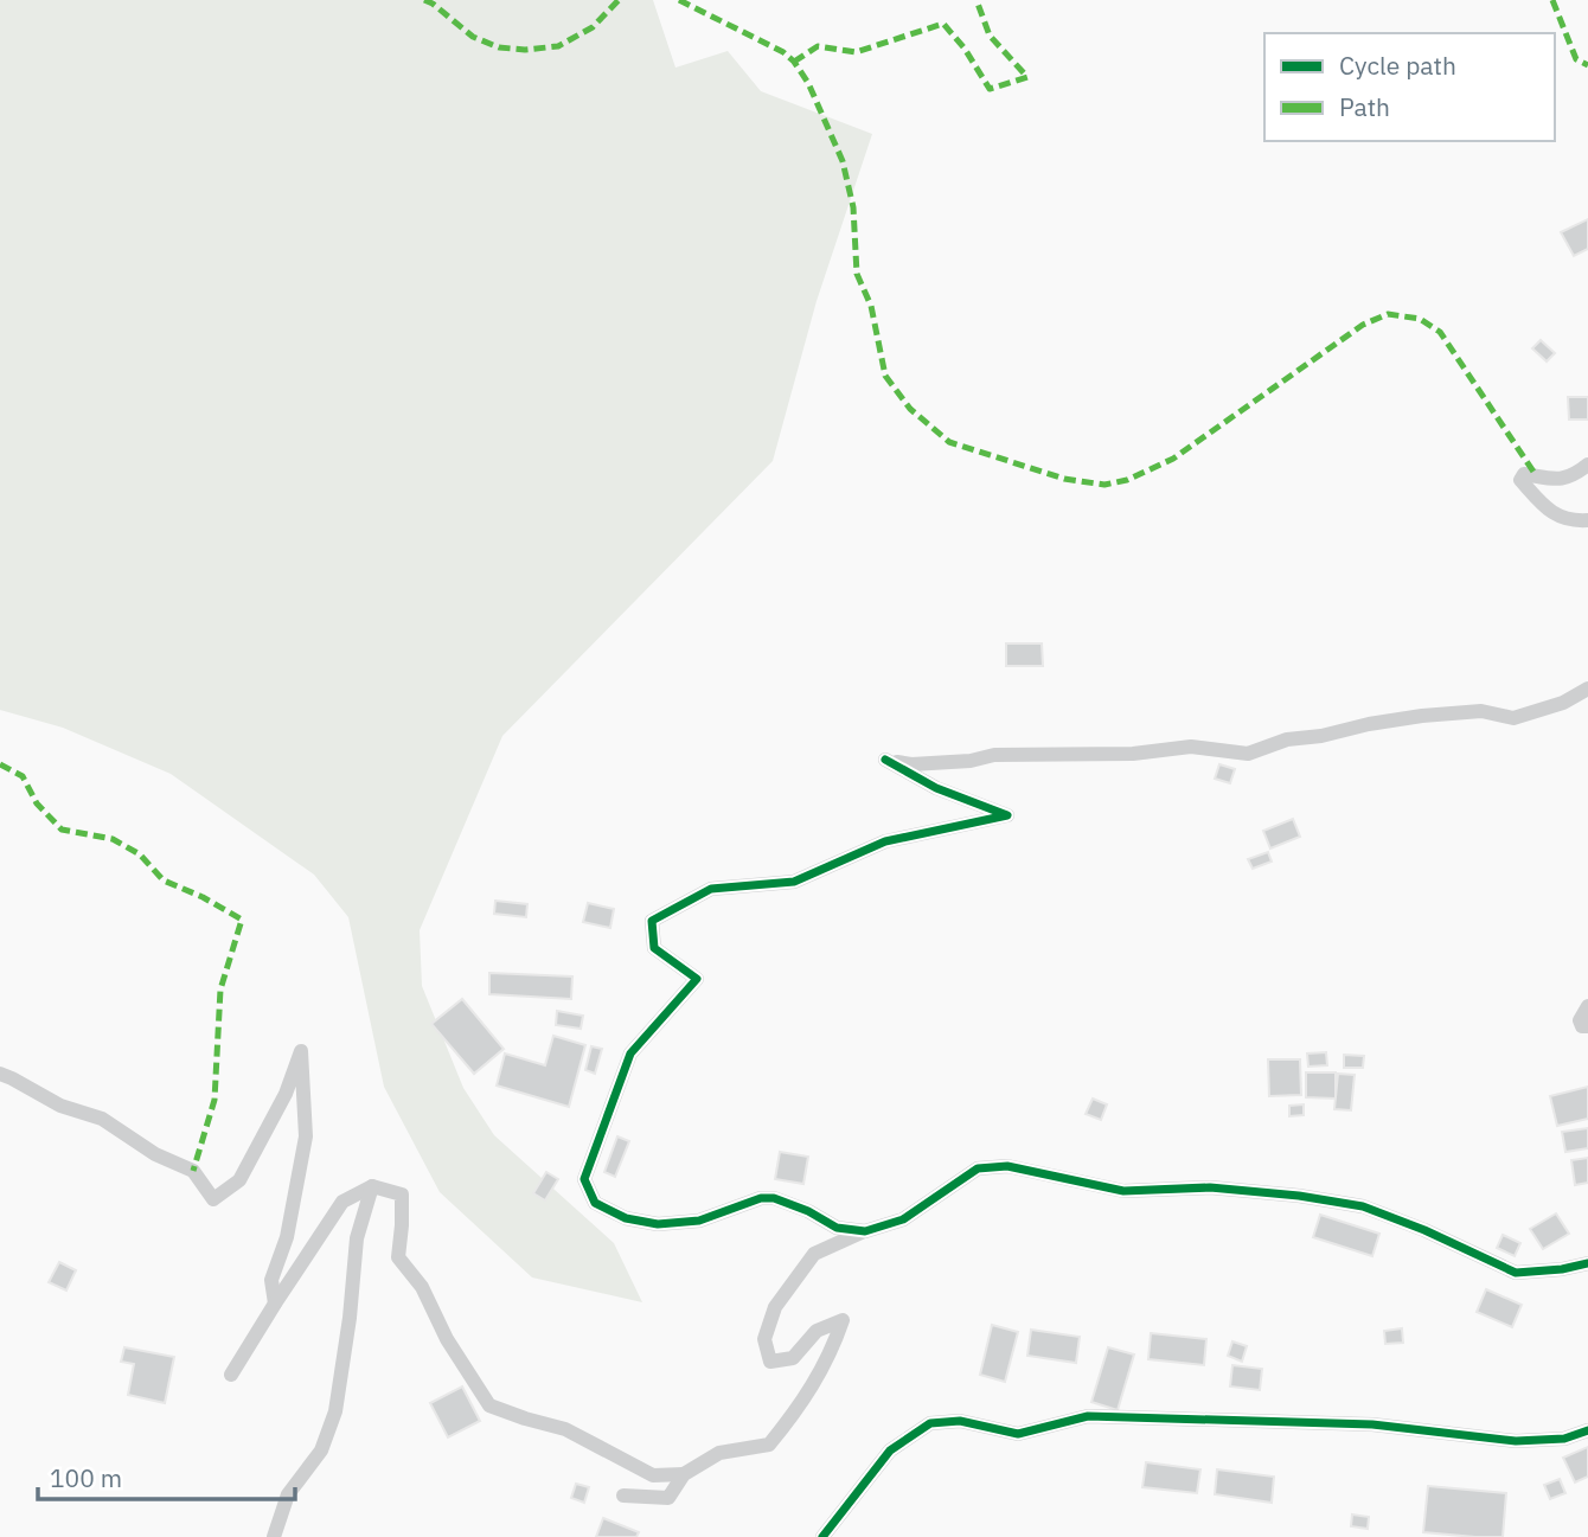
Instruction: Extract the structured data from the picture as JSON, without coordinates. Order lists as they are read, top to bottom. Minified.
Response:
{"legend":["Cycle path","Path"],"scale_bar":"100 m"}
